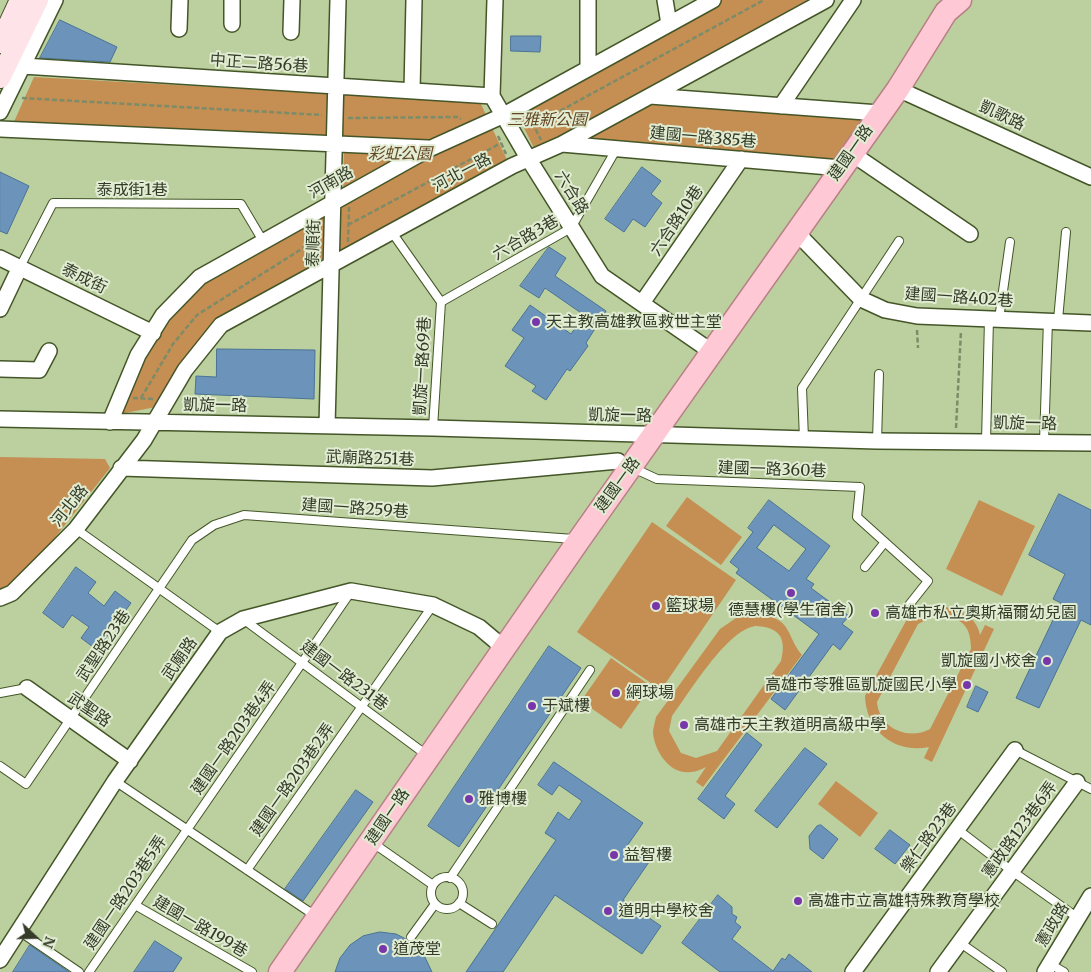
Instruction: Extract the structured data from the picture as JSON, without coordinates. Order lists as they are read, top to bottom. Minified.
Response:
{"streets":{"main road":["建國一路"],"street":["中正二路56巷","凱歌路","建國一路385巷","河北一路","河南路","六合路","六合路10巷","泰順街","泰成街","建國一路402巷","凱旋一路","武廟路251巷","河北路","武廟路","武聖路","憲政路123巷6弄","樂仁路23巷","憲政路"],"lane":["泰成街1巷","六合路3巷","凱旋一路69巷","建國一路360巷","建國一路259巷","武聖路23巷","建國一路231巷","建國一路203巷4弄","建國一路203巷2弄","建國一路203巷5弄","建國一路199巷"]},"crossings":[["中正二路56巷","六合路"],["中正二路56巷","泰順街"],["凱歌路","建國一路"],["建國一路385巷","建國一路"],["建國一路385巷","河北一路"],["建國一路385巷","六合路10巷"],["建國一路385巷","六合路3巷"],["建國一路","六合路"],["建國一路","建國一路402巷"],["建國一路","凱旋一路"],["建國一路","武廟路251巷"],["建國一路","建國一路360巷"],["建國一路","建國一路259巷"],["建國一路","武廟路"],["建國一路","建國一路231巷"],["河北一路","六合路"],["河北一路","泰順街"],["河北一路","凱旋一路69巷"],["河北一路","凱旋一路"],["河北一路","河北路"],["河南路","泰成街1巷"],["河南路","六合路"],["河南路","泰順街"],["河南路","泰成街"],["河南路","凱旋一路"],["泰成街1巷","泰成街"],["六合路","六合路10巷"],["六合路","六合路3巷"],["六合路3巷","凱旋一路69巷"],["泰順街","凱旋一路"],["凱旋一路69巷","凱旋一路"],["凱旋一路","河北路"],["武廟路251巷","建國一路360巷"],["武廟路251巷","河北路"],["建國一路259巷","武聖路23巷"],["武聖路23巷","武聖路"],["武廟路","建國一路231巷"],["武廟路","武聖路"],["武廟路","建國一路203巷4弄"],["武廟路","建國一路203巷2弄"],["建國一路231巷","建國一路203巷4弄"],["建國一路231巷","建國一路203巷2弄"],["建國一路203巷4弄","建國一路203巷5弄"],["建國一路203巷5弄","建國一路199巷"]],"parks":["三雅新公園","彩虹公園"],"places":["天主教高雄教區救世主堂","德慧樓(學生宿舍)","籃球場","高雄市私立奧斯福爾幼兒園","凱旋國小校舍","高雄市苓雅區凱旋國民小學","網球場","于斌樓","高雄市天主教道明高級中學","雅博樓","益智樓","高雄市立高雄特殊教育學校","道明中學校舍","道茂堂"],"north":"right"}
